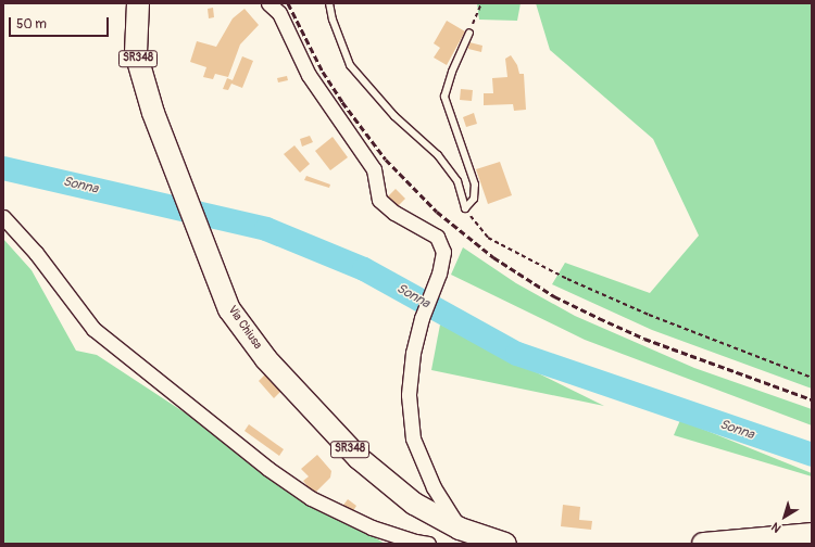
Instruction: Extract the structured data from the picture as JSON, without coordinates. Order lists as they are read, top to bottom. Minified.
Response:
{"streets":{"main road":["SR348","Via Chiusa"]},"water":["Sonna"],"scale_bar":"50 m","north":"bottom left"}
